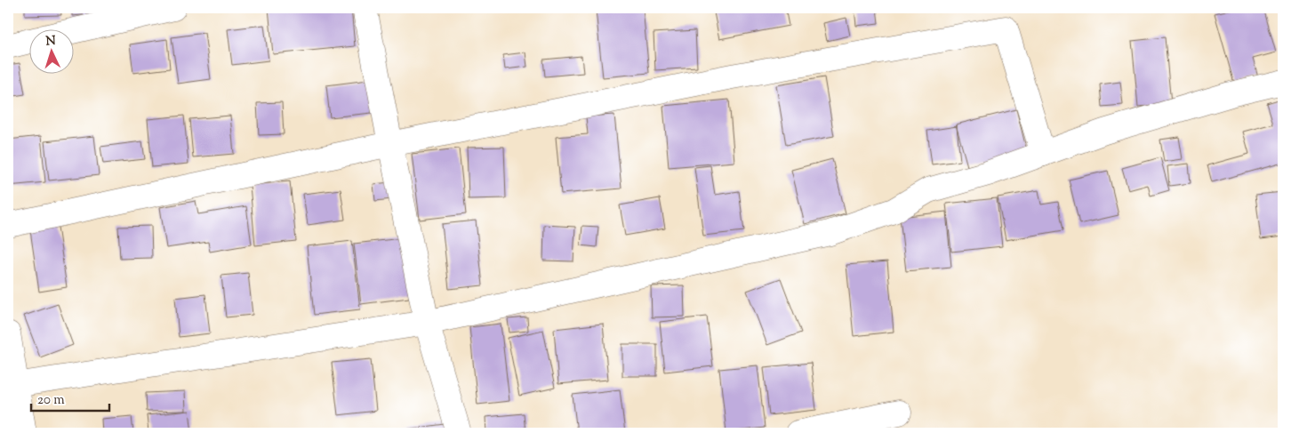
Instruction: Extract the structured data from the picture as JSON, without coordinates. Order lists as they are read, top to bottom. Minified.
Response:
{"scale_bar":"20 m","north":"top"}
